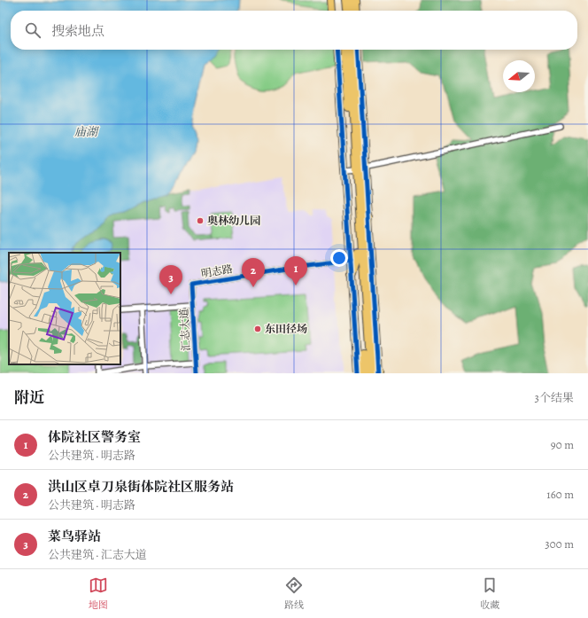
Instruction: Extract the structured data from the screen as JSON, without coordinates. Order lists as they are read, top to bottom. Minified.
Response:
{"streets":{"street":["明志路","汇志大道"]},"crossings":[["明志路","汇志大道"]],"water":["庙湖"],"places":["奥林幼儿园","东田径场"],"north":"left","page":{"search":"搜索地点","pins":["1","2","3"],"heading":["附近","3个结果"],"list":[{"mark":"1","name":"体院社区警务室","note":"公共建筑 · 明志路","value":"90 m"},{"mark":"2","name":"洪山区卓刀泉街体院社区服务站","note":"公共建筑 · 明志路","value":"160 m"},{"mark":"3","name":"菜鸟驿站","note":"公共建筑 · 汇志大道","value":"300 m"}],"nav":["地图","路线","收藏"]}}
